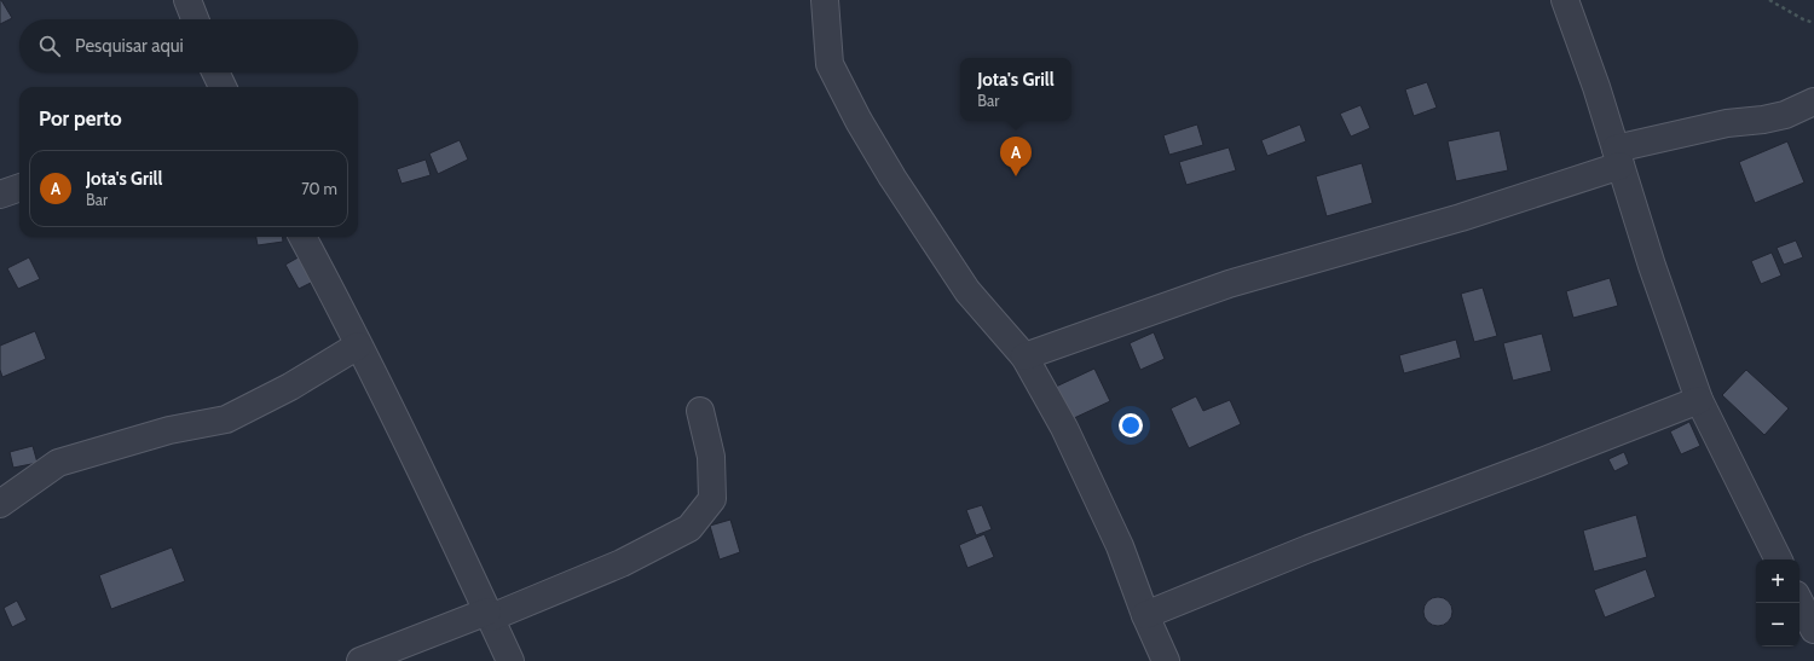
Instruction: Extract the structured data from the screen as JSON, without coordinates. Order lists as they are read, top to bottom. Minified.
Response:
{"page":{"search":"Pesquisar aqui","popup":["Jota's Grill","Bar"],"heading":"Por perto","pins":"A","list":[{"mark":"A","name":"Jota's Grill","note":"Bar","value":"70 m"}],"map_buttons":["+","−"]}}
